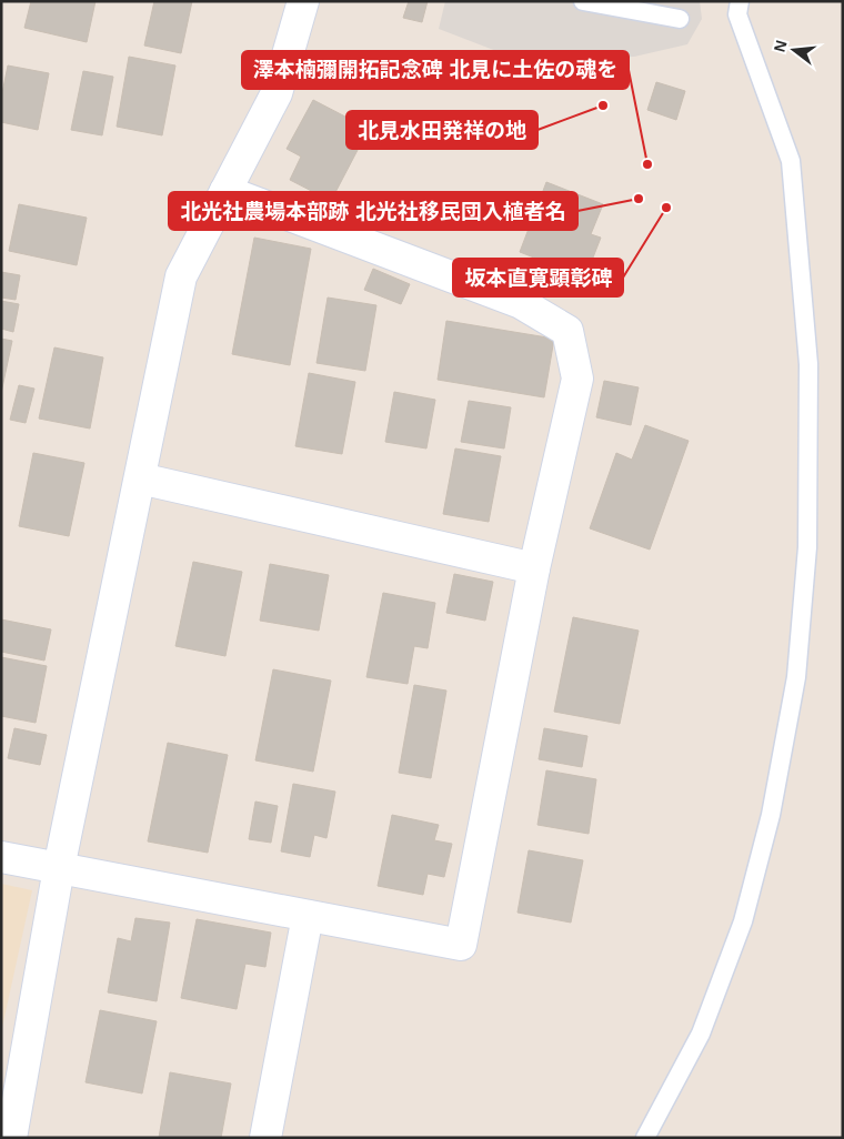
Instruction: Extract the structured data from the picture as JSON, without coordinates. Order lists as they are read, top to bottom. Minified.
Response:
{"places":["北見水田発祥の地","澤本楠彌開拓記念碑 北見に土佐の魂を","北光社農場本部跡 北光社移民団入植者名","坂本直寛顕彰碑"],"north":"left"}
